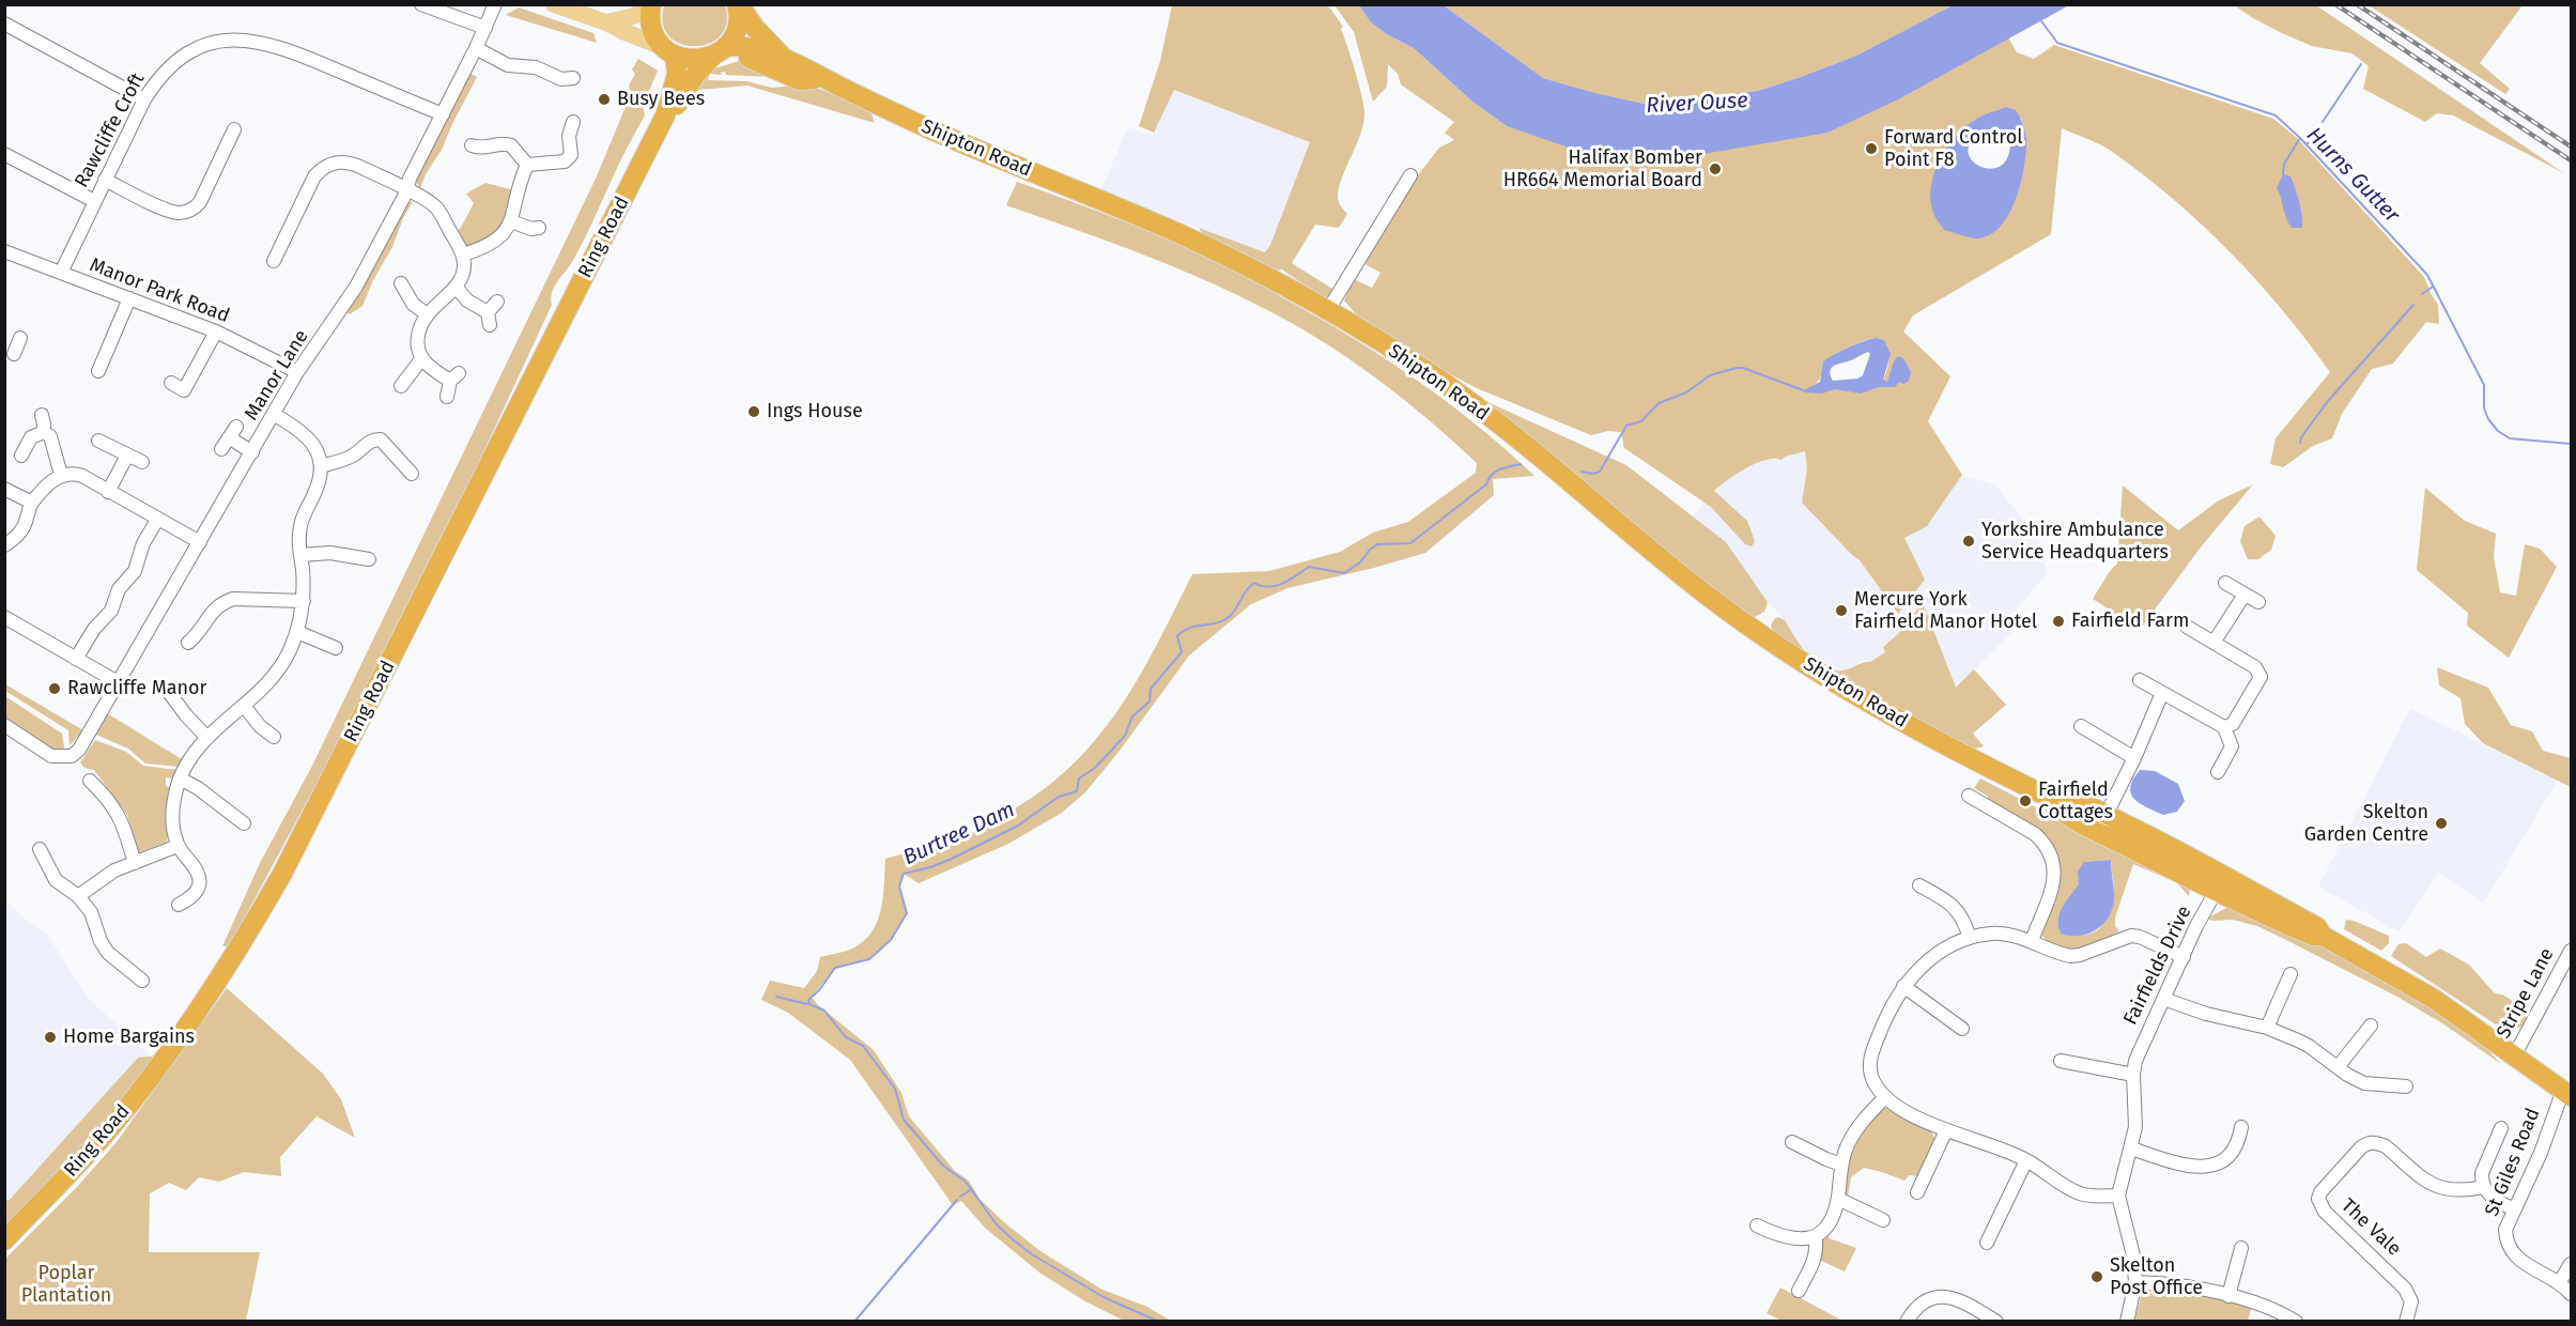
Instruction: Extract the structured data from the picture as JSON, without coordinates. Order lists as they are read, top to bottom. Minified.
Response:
{"streets":{"highway":["Shipton Road","Ring Road"],"street":["Rawcliffe Croft","Manor Park Road","Manor Lane","Fairfields Drive","Stripe Lane","St Giles Road","The Vale"]},"crossings":[["Rawcliffe Croft","Manor Park Road"],["Rawcliffe Croft","Manor Lane"],["Shipton Road","Ring Road"],["Shipton Road","Fairfields Drive"],["Shipton Road","Stripe Lane"],["Shipton Road","St Giles Road"],["Manor Park Road","Manor Lane"]],"water":["River Ouse","Hurns Gutter","Burtree Dam"],"parks":["Poplar Plantation"],"places":["Busy Bees","Forward Control Point F8","Halifax Bomber HR664 Memorial Board","Ings House","Yorkshire Ambulance Service Headquarters","Mercure York Fairfield Manor Hotel","Fairfield Farm","Rawcliffe Manor","Fairfield Cottages","Skelton Garden Centre","Home Bargains","Skelton Post Office"]}
